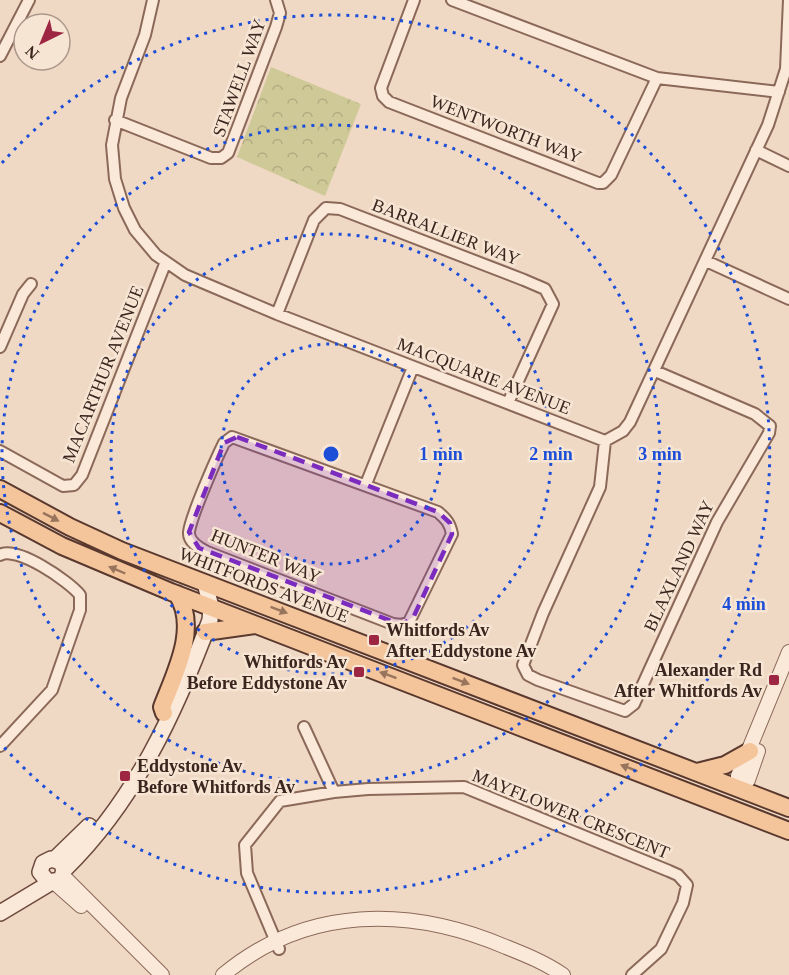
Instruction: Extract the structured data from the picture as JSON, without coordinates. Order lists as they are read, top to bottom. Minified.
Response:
{"streets":{"main road":["WHITFORDS AVENUE"],"street":["STAWELL WAY","WENTWORTH WAY","BARRALLIER WAY","MACARTHUR AVENUE","MACQUARIE AVENUE","HUNTER WAY","BLAXLAND WAY","MAYFLOWER CRESCENT"]},"crossings":[["STAWELL WAY","MACQUARIE AVENUE"],["BARRALLIER WAY","MACQUARIE AVENUE"],["MACARTHUR AVENUE","MACQUARIE AVENUE"],["MACQUARIE AVENUE","BLAXLAND WAY"]],"places":{"transit":["Whitfords Av After Eddystone Av","Whitfords Av Before Eddystone Av","Alexander Rd After Whitfords Av","Eddystone Av Before Whitfords Av"]},"north":"bottom left","rings":["1 min","2 min","3 min","4 min"]}
